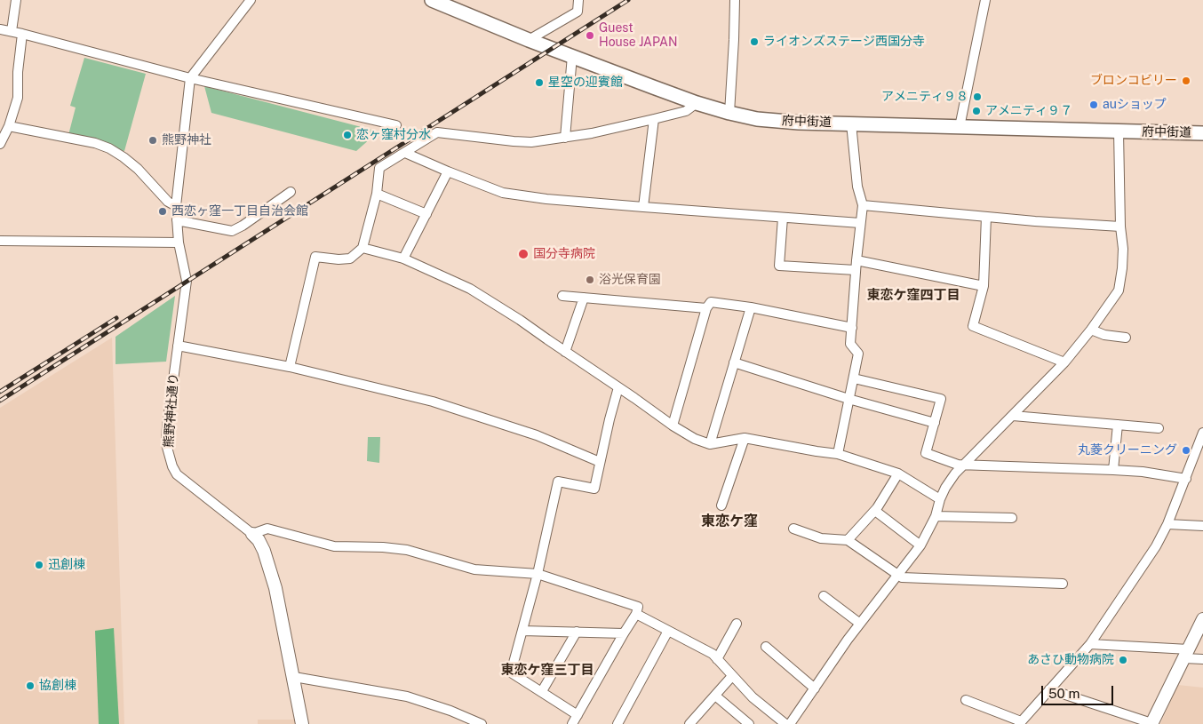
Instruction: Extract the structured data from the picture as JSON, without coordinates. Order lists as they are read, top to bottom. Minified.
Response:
{"streets":{"main road":["府中街道","熊野神社通り"]},"districts":["東恋ケ窪四丁目","東恋ケ窪","東恋ケ窪三丁目"],"places":["Guest House JAPAN","ライオンズステージ西国分寺","ブロンコビリー","星空の迎賓館","アメニティ９８","auショップ","アメニティ９７","恋ヶ窪村分水","熊野神社","西恋ヶ窪一丁目自治会館","国分寺病院","浴光保育園","丸菱クリーニング","迅創棟","あさひ動物病院","協創棟"],"scale_bar":"50 m"}
